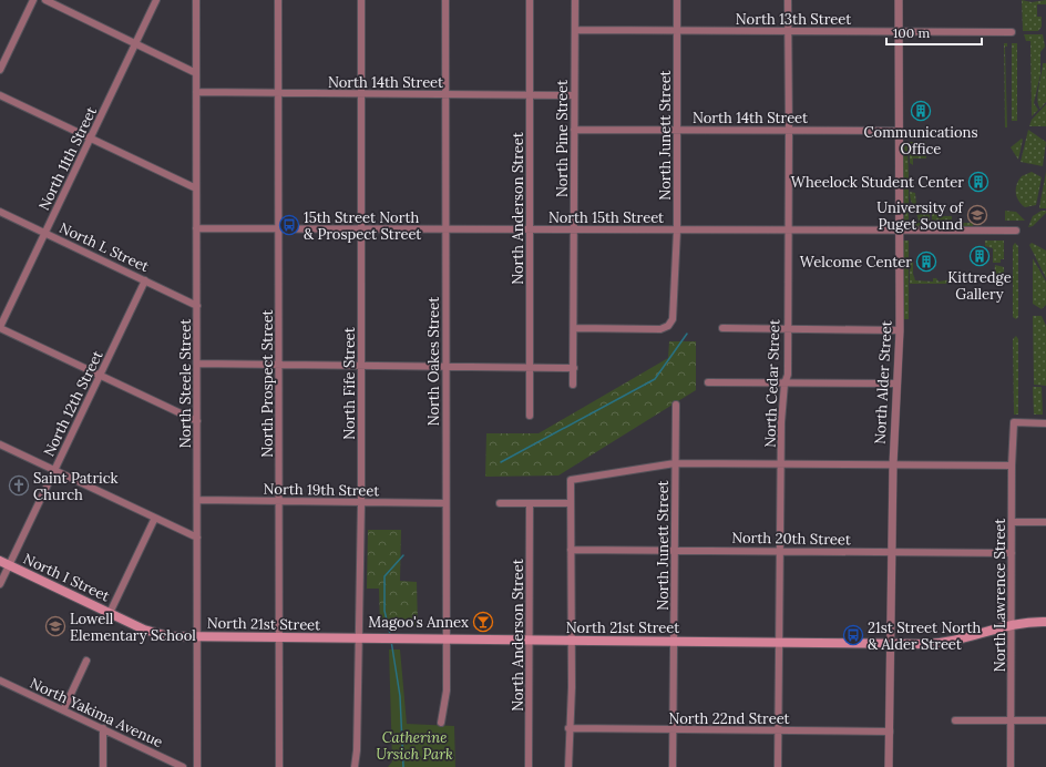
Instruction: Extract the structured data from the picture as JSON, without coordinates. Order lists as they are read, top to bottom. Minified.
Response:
{"streets":{"main road":["North I Street","North 21st Street"],"street":["North 13th Street","North 14th Street","North Junett Street","North Pine Street","North 11th Street","North Anderson Street","North 15th Street","North L Street","North Oakes Street","North Alder Street","North Steele Street","North Prospect Street","North Fife Street","North Cedar Street","North 12th Street","North 19th Street","North 20th Street","North Lawrence Street","North Yakima Avenue","North 22nd Street"]},"crossings":[["North 13th Street","North Junett Street"],["North 13th Street","North Pine Street"],["North 13th Street","North Alder Street"],["North 13th Street","North Cedar Street"],["North 14th Street","North Junett Street"],["North 14th Street","North Pine Street"],["North 14th Street","North Anderson Street"],["North 14th Street","North Oakes Street"],["North 14th Street","North Alder Street"],["North 14th Street","North Steele Street"],["North 14th Street","North Prospect Street"],["North 14th Street","North Fife Street"],["North 14th Street","North Cedar Street"],["North Junett Street","North Pine Street"],["North Junett Street","North 15th Street"],["North Junett Street","North 20th Street"],["North Junett Street","North 21st Street"],["North Junett Street","North 22nd Street"],["North Pine Street","North 15th Street"],["North 11th Street","North L Street"],["North Anderson Street","North 15th Street"],["North Anderson Street","North 21st Street"],["North 15th Street","North Oakes Street"],["North 15th Street","North Alder Street"],["North 15th Street","North Steele Street"],["North 15th Street","North Prospect Street"],["North 15th Street","North Fife Street"],["North 15th Street","North Cedar Street"],["North L Street","North Steele Street"],["North L Street","North 12th Street"],["North Oakes Street","North 19th Street"],["North Oakes Street","North 21st Street"],["North Alder Street","North 20th Street"],["North Alder Street","North 21st Street"],["North Alder Street","North 22nd Street"],["North Steele Street","North 19th Street"],["North Steele Street","North I Street"],["North Steele Street","North 21st Street"],["North Prospect Street","North 19th Street"],["North Prospect Street","North 21st Street"],["North Fife Street","North 19th Street"],["North Fife Street","North 21st Street"],["North Cedar Street","North 20th Street"],["North Cedar Street","North 21st Street"],["North Cedar Street","North 22nd Street"],["North 12th Street","North I Street"],["North 20th Street","North Lawrence Street"],["North I Street","North 21st Street"],["North Lawrence Street","North 21st Street"]],"parks":["Catherine Ursich Park"],"places":{"building":["Communications Office","Wheelock Student Center","Kittredge Gallery","Welcome Center"],"school or university":["University of Puget Sound","Lowell Elementary School"],"bus stop":["15th Street North & Prospect Street","21st Street North & Alder Street"],"church":["Saint Patrick Church"],"bar":["Magoo's Annex"]},"scale_bar":"100 m"}
